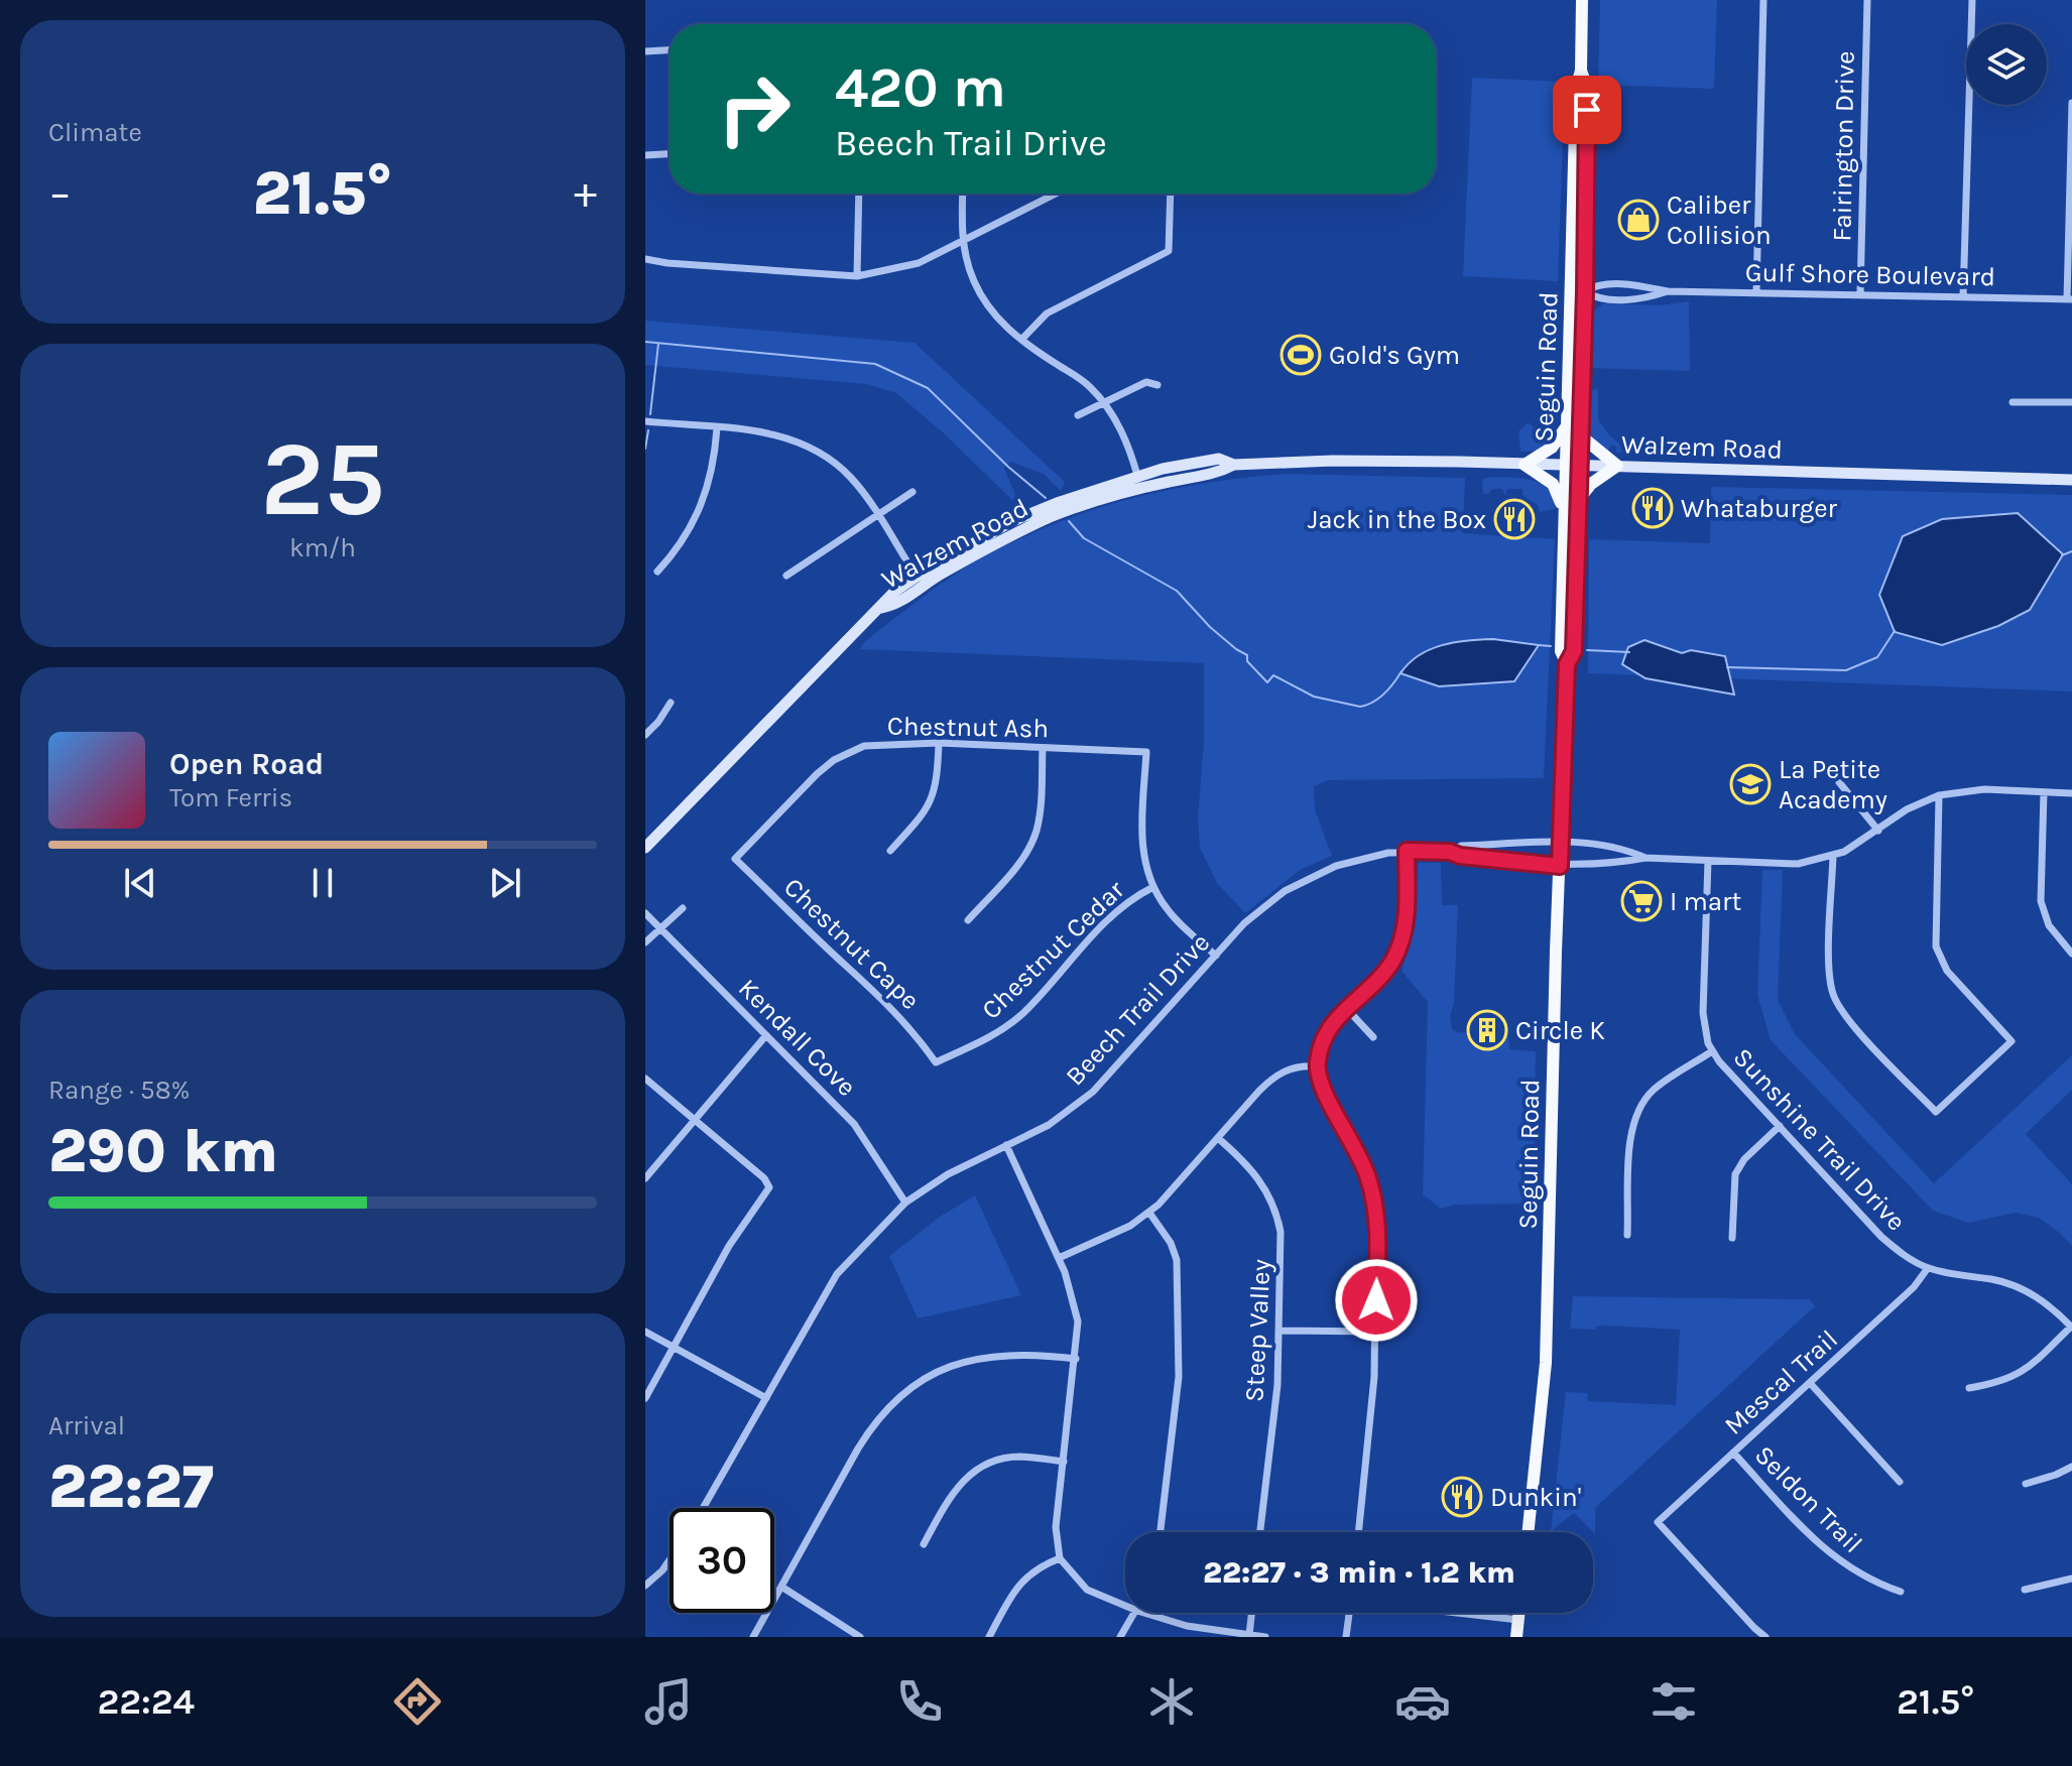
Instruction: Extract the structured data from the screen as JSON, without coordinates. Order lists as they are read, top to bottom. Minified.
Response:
{"streets":{"main road":["Seguin Road"],"street":["Fairington Drive","Gulf Shore Boulevard","Walzem Road","Chestnut Ash","Chestnut Cape","Chestnut Cedar","Beech Trail Drive","Kendall Cove","Sunshine Trail Drive","Steep Valley","Mescal Trail","Seldon Trail"]},"crossings":[["Fairington Drive","Gulf Shore Boulevard"],["Gulf Shore Boulevard","Seguin Road"],["Seguin Road","Walzem Road"],["Seguin Road","Beech Trail Drive"],["Chestnut Ash","Chestnut Cape"],["Chestnut Ash","Chestnut Cedar"],["Chestnut Cape","Chestnut Cedar"],["Beech Trail Drive","Kendall Cove"],["Beech Trail Drive","Sunshine Trail Drive"],["Sunshine Trail Drive","Mescal Trail"],["Mescal Trail","Seldon Trail"]],"places":{"shop":["Caliber Collision"],"sports":["Gold's Gym"],"restaurant":["Whataburger","Jack in the Box","Dunkin'"],"school or university":["La Petite Academy"],"supermarket":["I mart"],"building":["Circle K"]},"page":{"tile":["Climate",["25","km/h"],["Range · 58%","290 km"],["Arrival","22:27"]],"turn":["420 m","Beech Trail Drive"],"heat":["−","21.5°","+"],"song":["Open Road","Tom Ferris"],"limit":"30","trip":"22:27 · 3 min · 1.2 km","tabs":["22:24","21.5°"]}}
